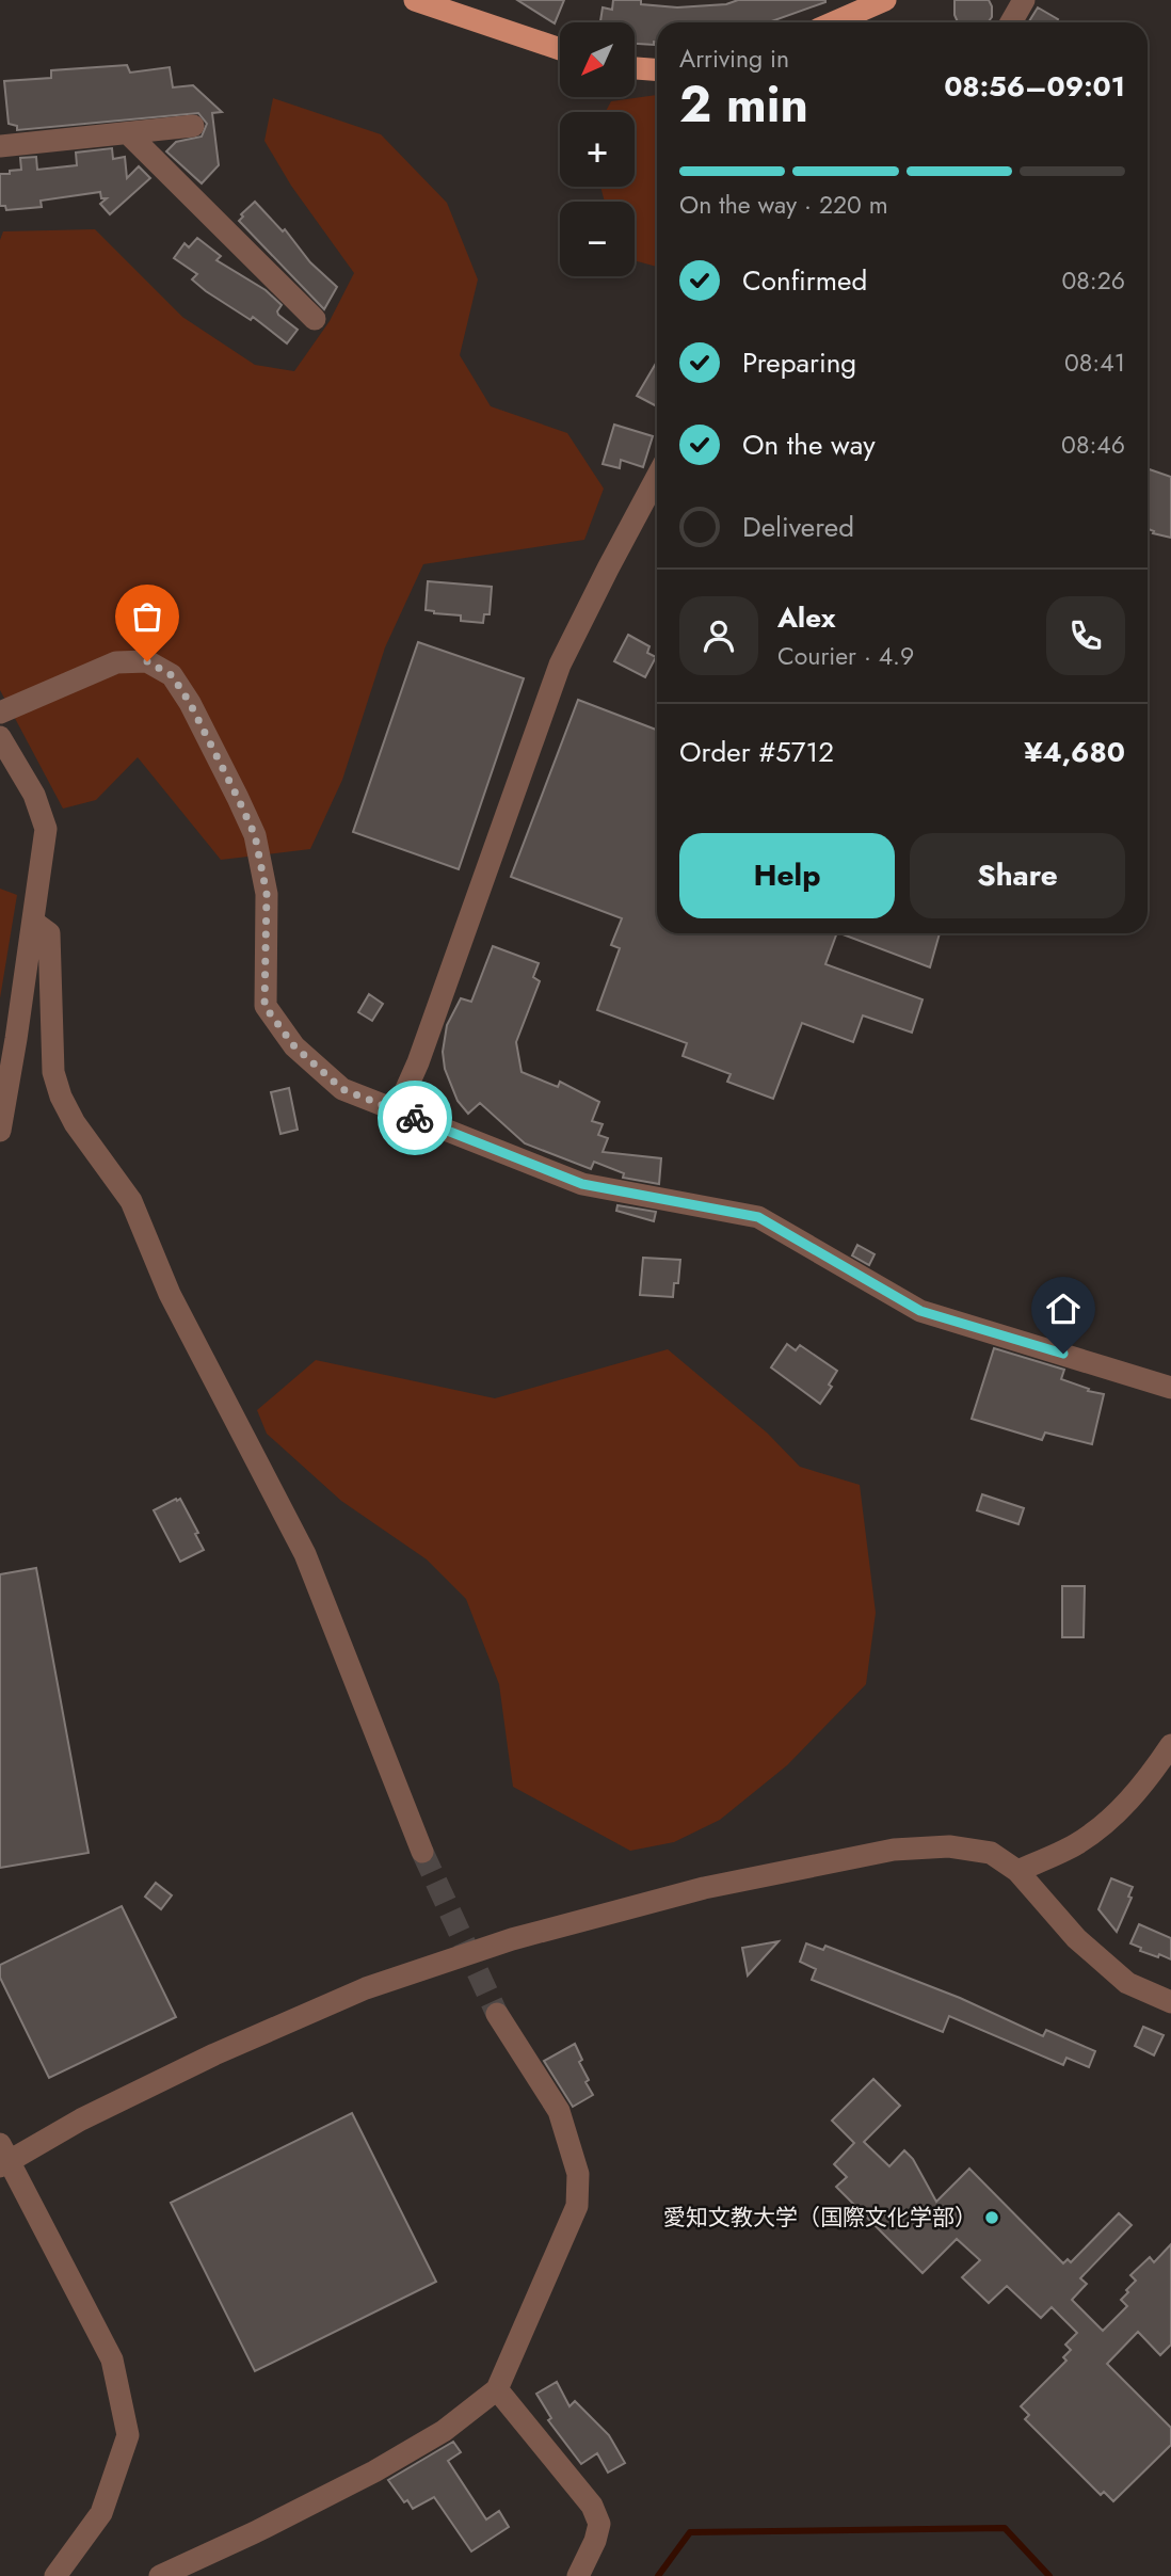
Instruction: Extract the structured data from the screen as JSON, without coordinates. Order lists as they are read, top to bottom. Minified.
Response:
{"places":["愛知文教大学（国際文化学部）"],"north":"bottom left","page":{"map_buttons":["+","−"],"heading":["2 min","Arriving in","08:56–09:01"],"panel":["Alex","Courier · 4.9","Order #5712","¥4,680"],"bar":"On the way · 220 m","list":[["Confirmed","08:26"],["Preparing","08:41"],["On the way","08:46"],"Delivered"],"buttons":["Help","Share"]}}
